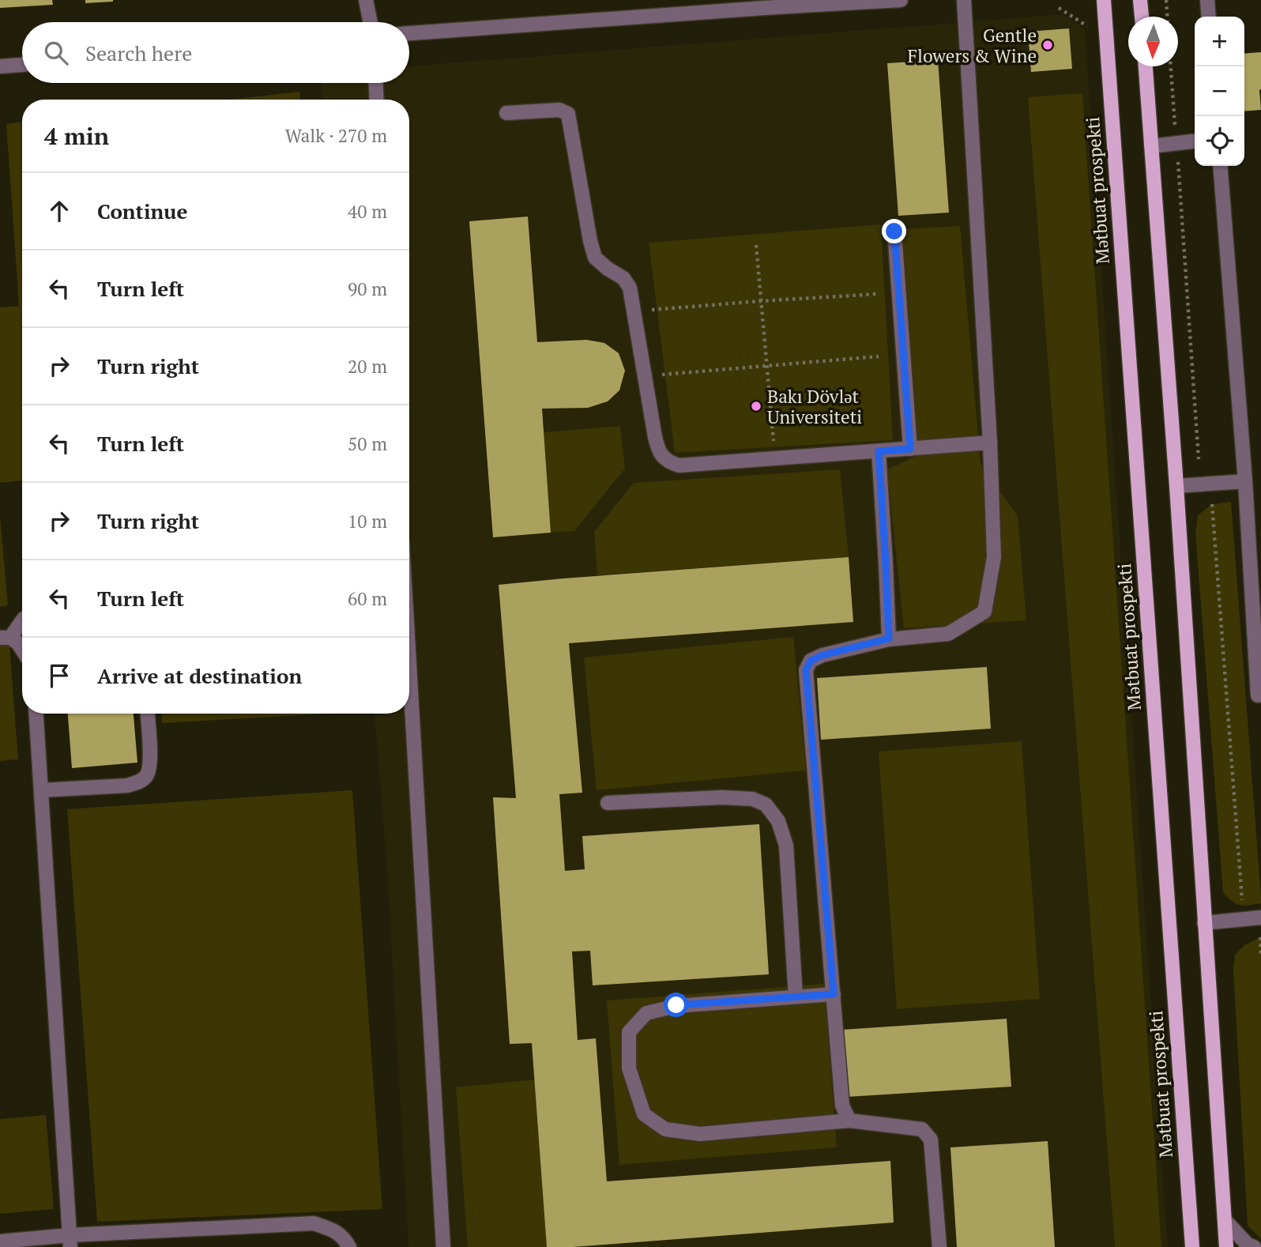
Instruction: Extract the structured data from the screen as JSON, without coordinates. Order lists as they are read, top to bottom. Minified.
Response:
{"streets":{"main road":["Mətbuat prospekti"]},"places":["Gentle Flowers & Wine","Bakı Dövlət Universiteti"],"north":"bottom","page":{"map_buttons":["+","−"],"search":"Search here","heading":["4 min","Walk · 270 m"],"list":[["Continue","40 m"],["Turn left","90 m"],["Turn right","20 m"],["Turn left","50 m"],["Turn right","10 m"],["Turn left","60 m"],"Arrive at destination"]}}
